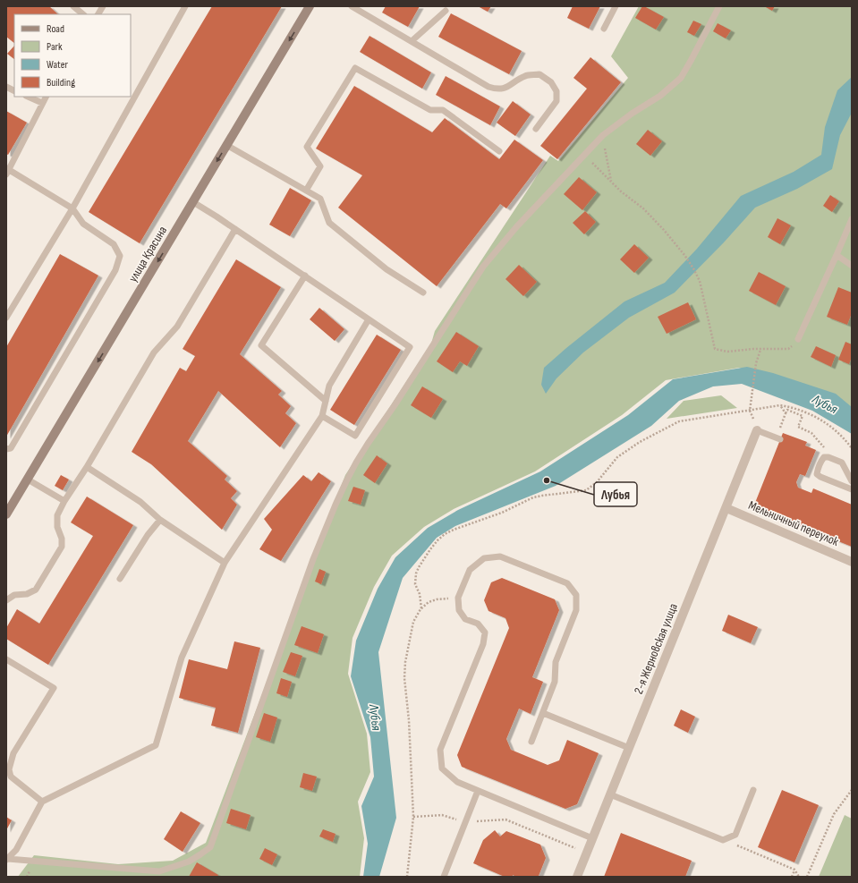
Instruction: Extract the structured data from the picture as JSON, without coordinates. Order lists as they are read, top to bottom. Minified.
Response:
{"streets":{"main road":["улица Красина"],"street":["Мельничный переулок","2-я Жерновская улица"]},"crossings":[["Мельничный переулок","2-я Жерновская улица"]],"one_way":["улица Красина"],"water":["Лубья"],"places":["Лубья"],"legend":["Road","Park","Water","Building"]}
